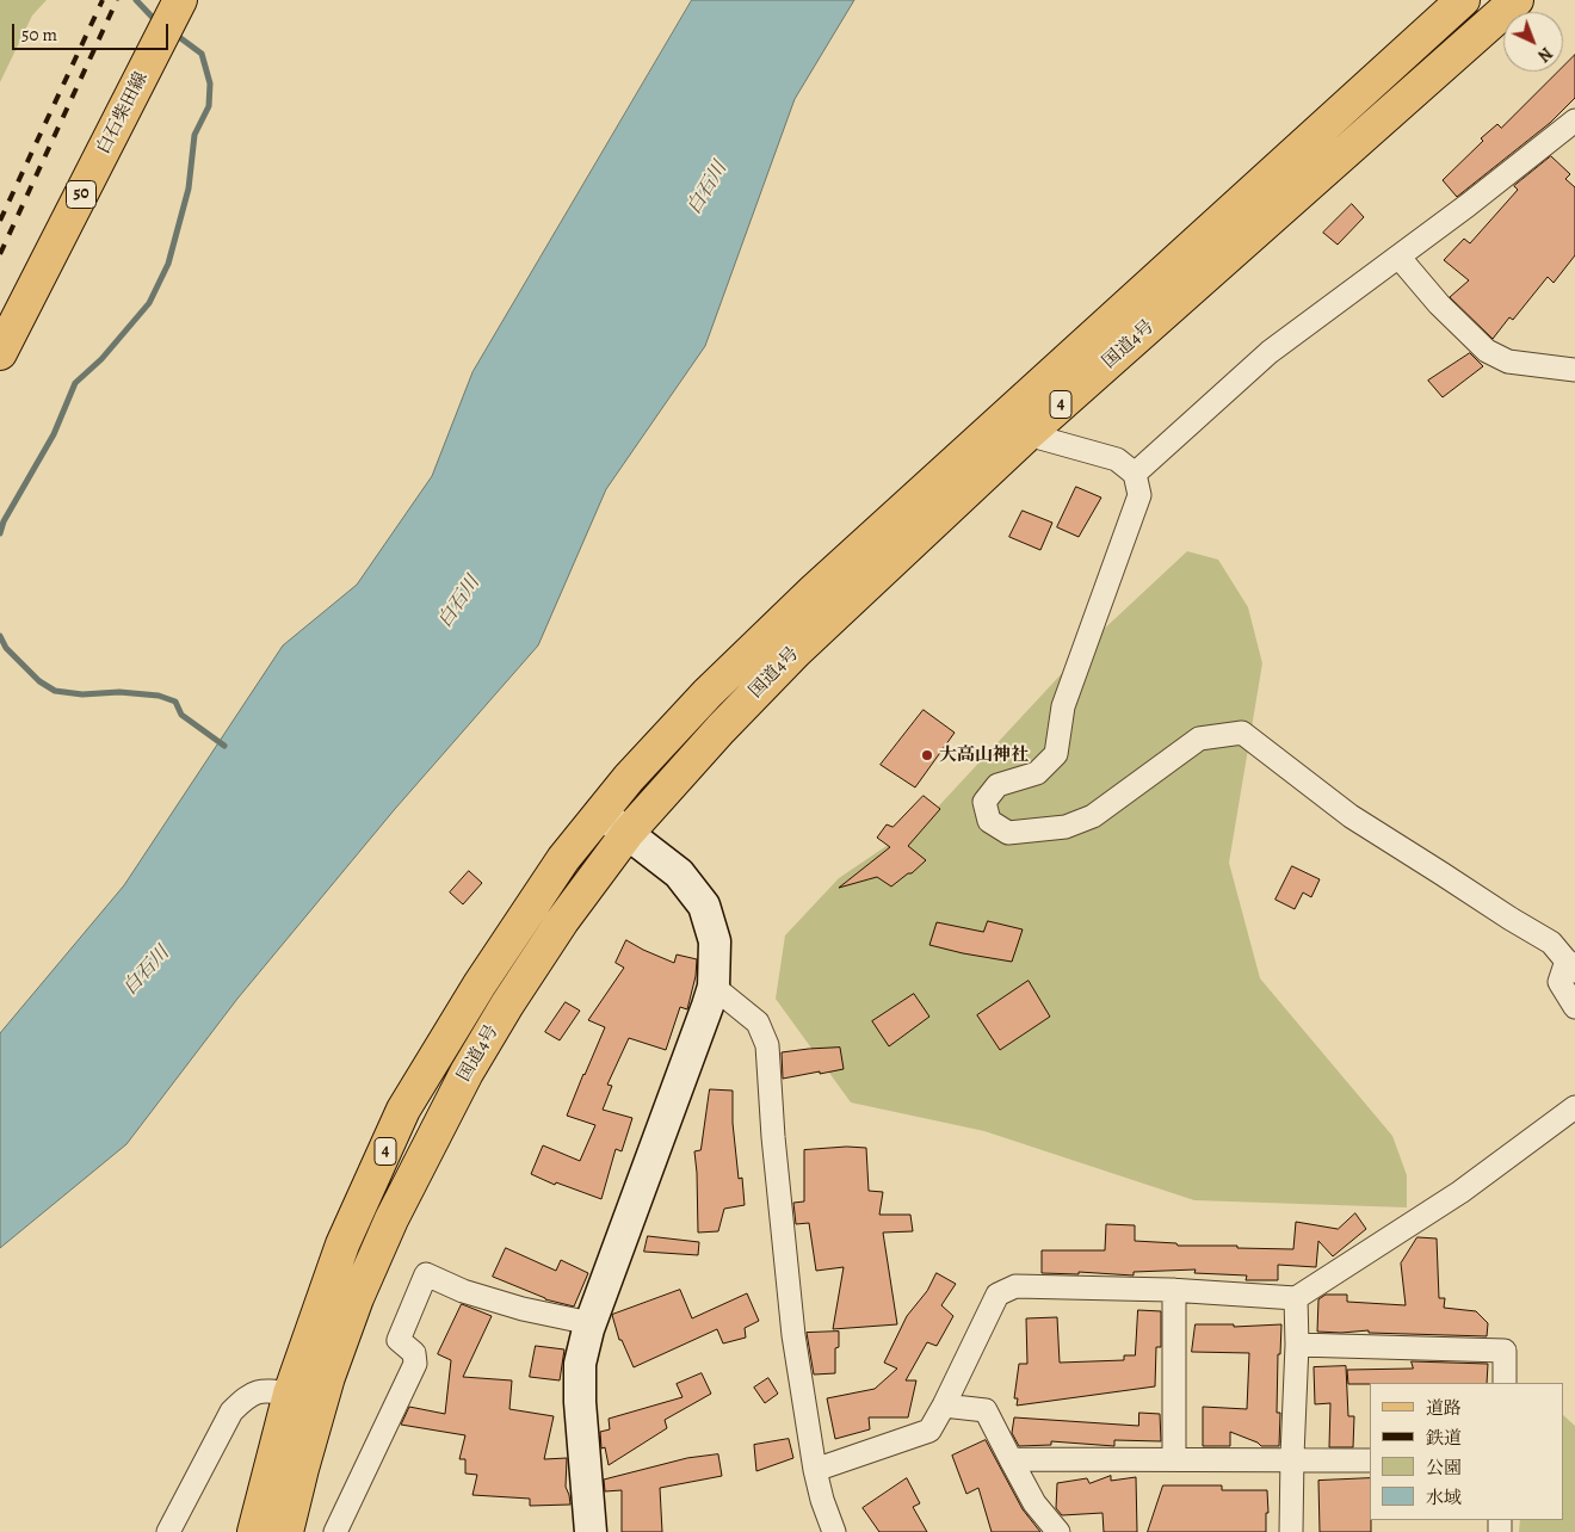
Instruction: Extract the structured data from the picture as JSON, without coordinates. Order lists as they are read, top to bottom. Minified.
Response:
{"streets":{"main road":["白石柴田線","50","国道4号","4"]},"water":["白石川"],"places":["大高山神社"],"legend":["道路","鉄道","公園","水域"],"scale_bar":"50 m","north":"bottom right"}
